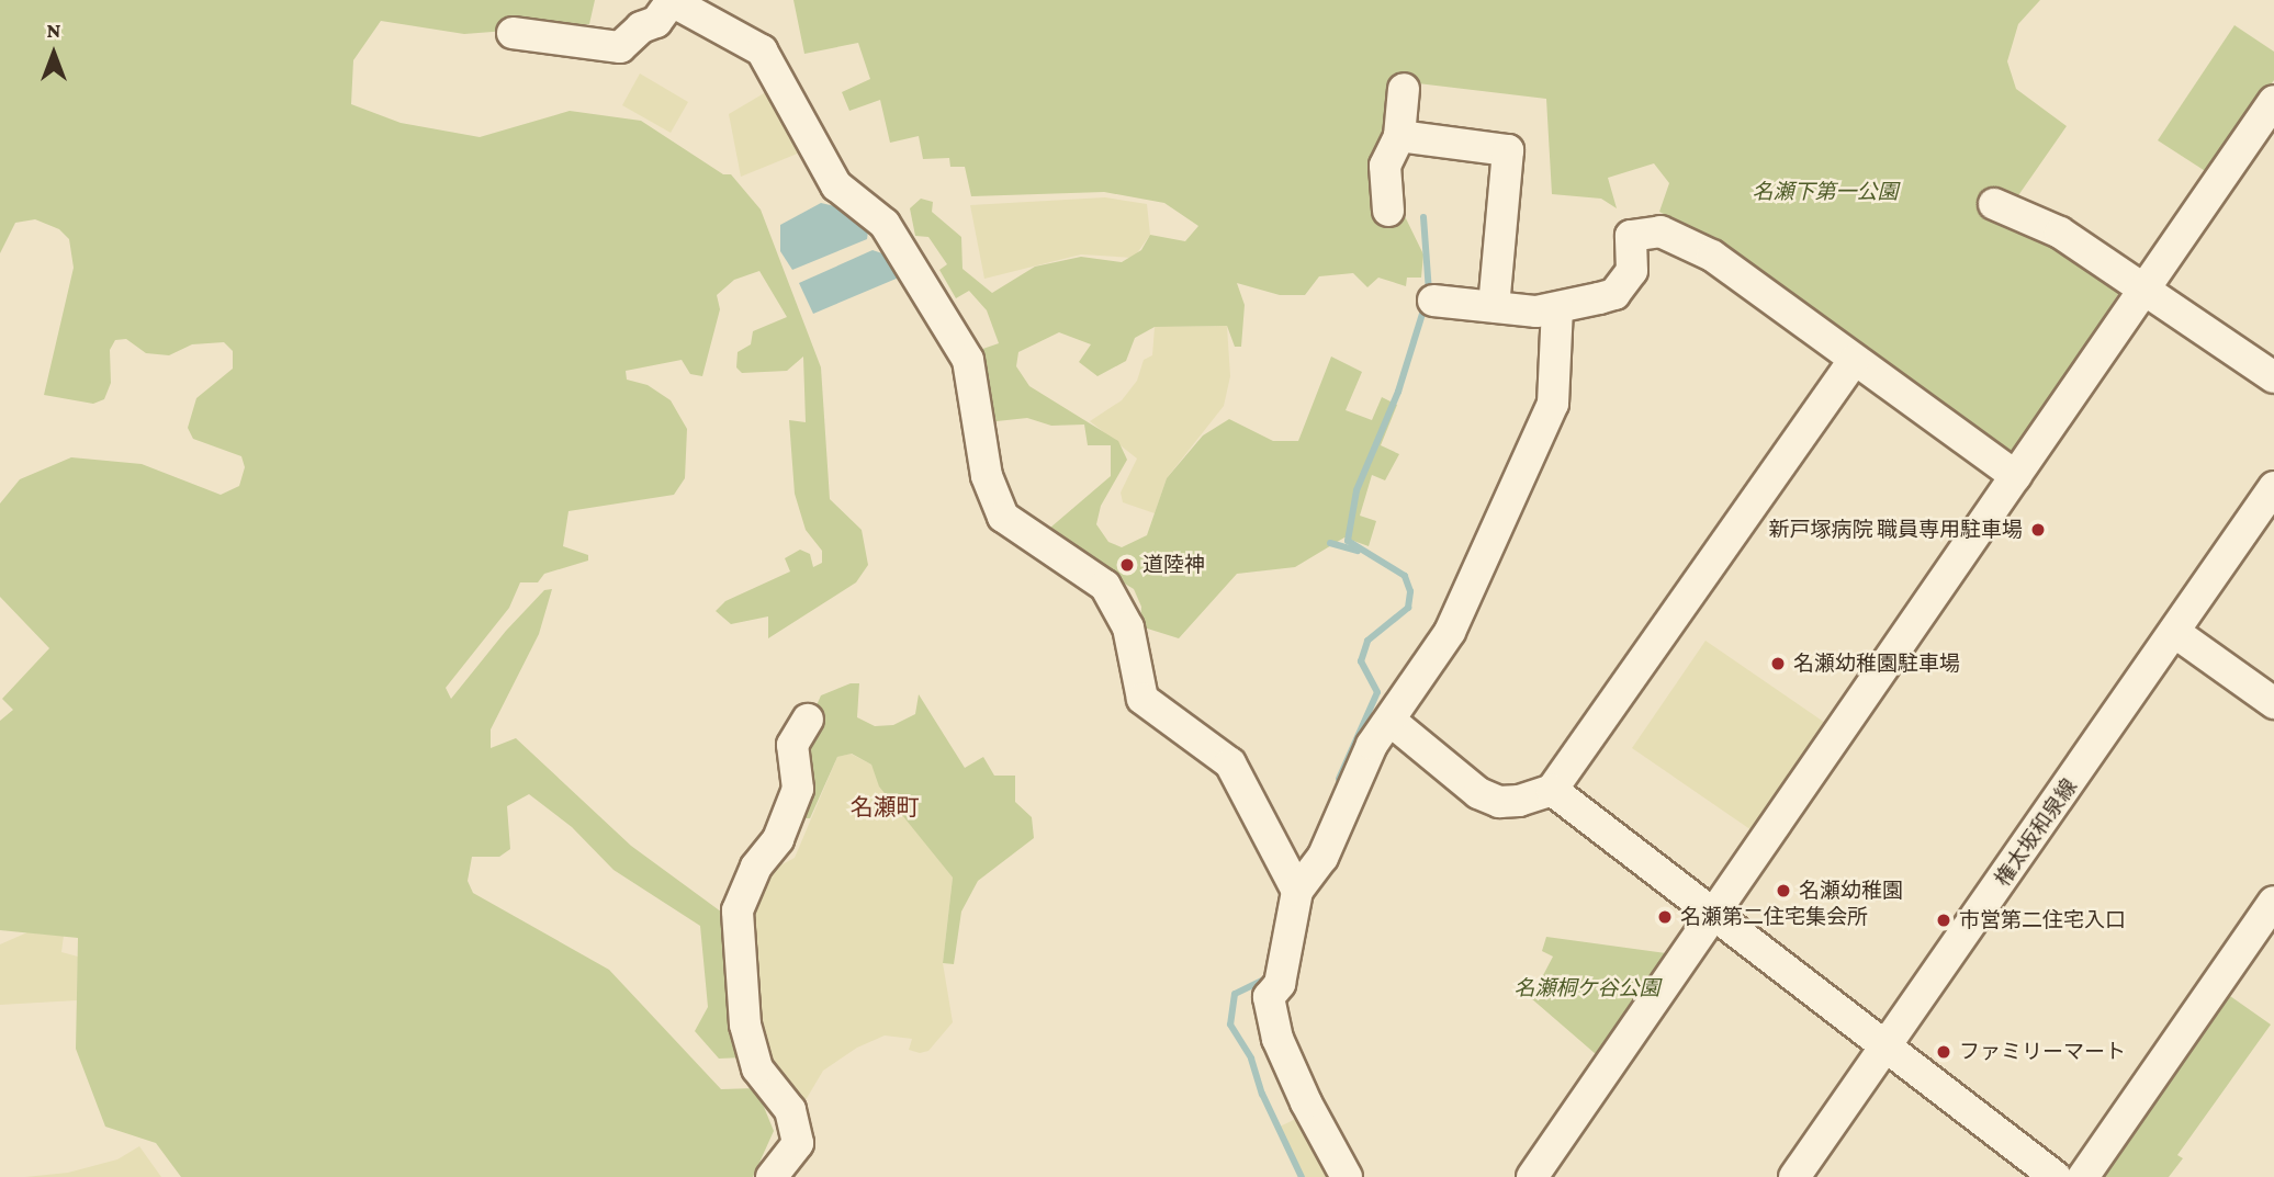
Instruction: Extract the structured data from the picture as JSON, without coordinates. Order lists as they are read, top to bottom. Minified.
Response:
{"streets":{"street":["権太坂和泉線"]},"districts":["名瀬町"],"parks":["名瀬下第一公園","名瀬桐ケ谷公園"],"places":["新戸塚病院 職員専用駐車場","道陸神","名瀬幼稚園駐車場","名瀬幼稚園","名瀬第二住宅集会所","市営第二住宅入口","ファミリーマート"],"north":"top"}
